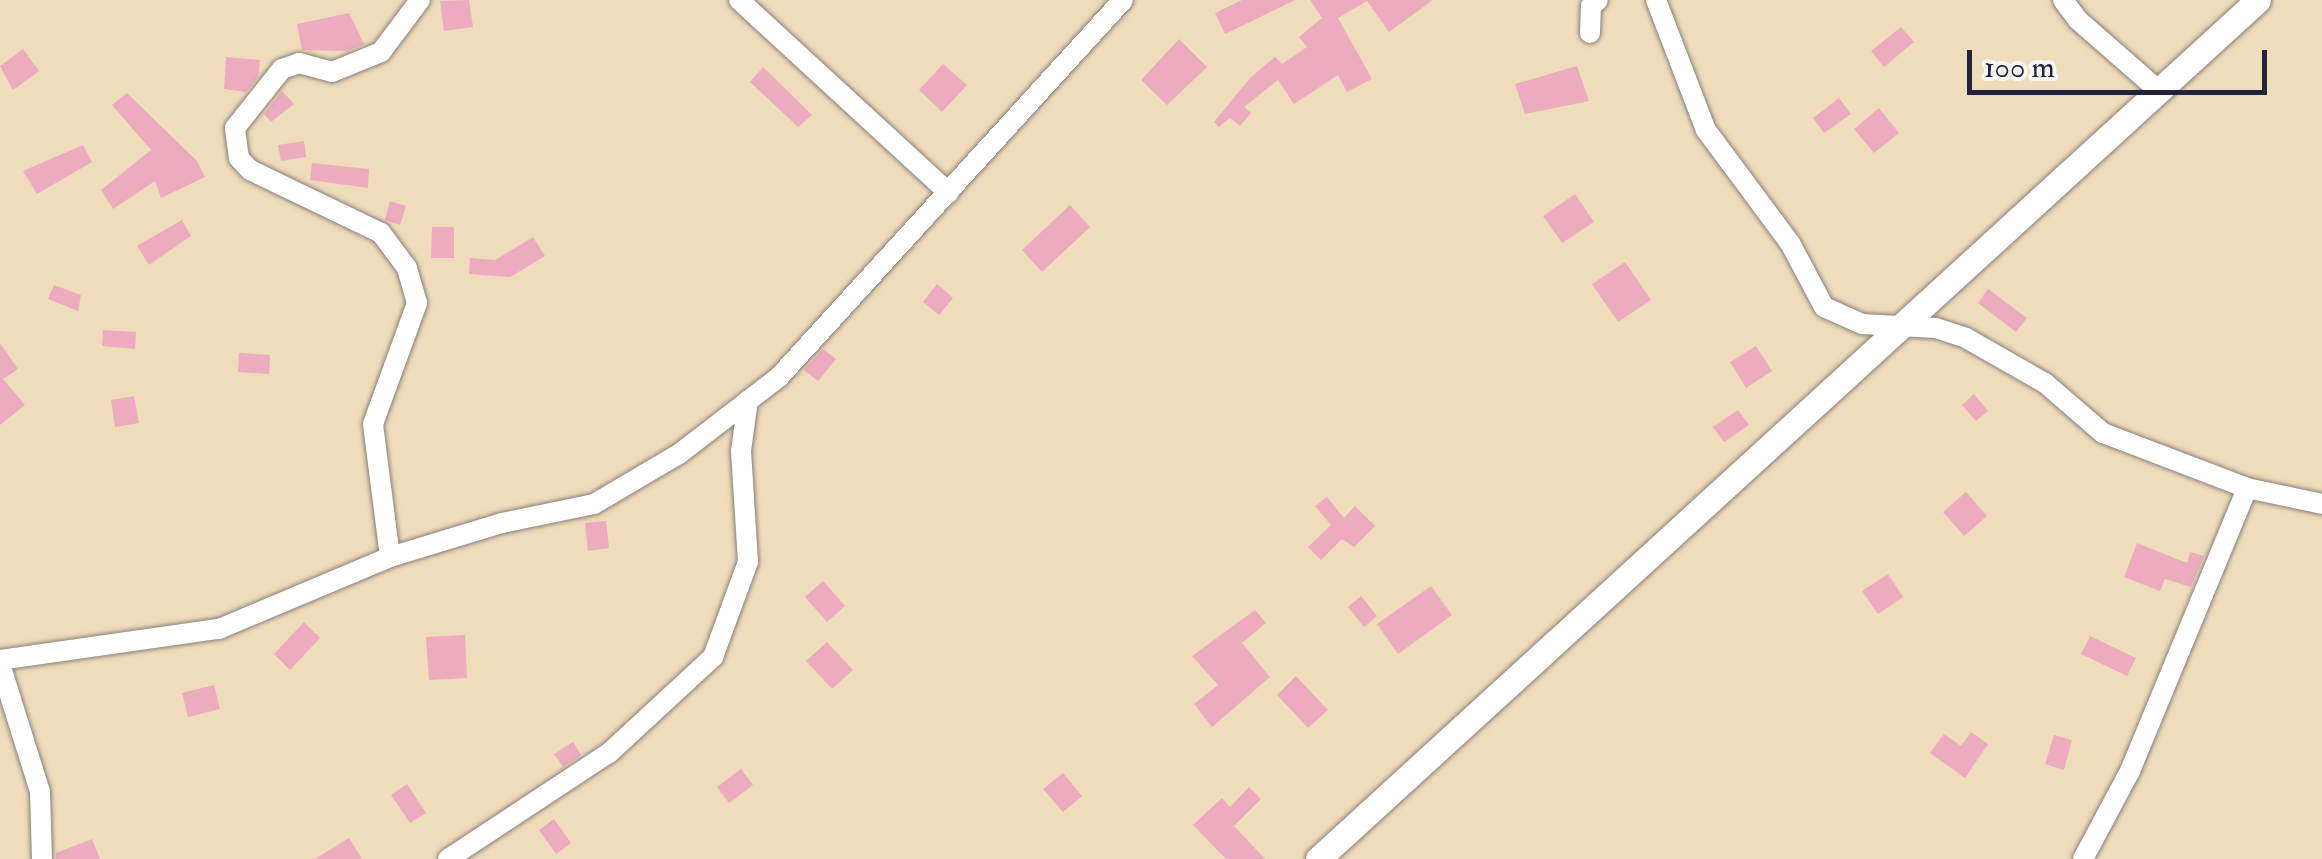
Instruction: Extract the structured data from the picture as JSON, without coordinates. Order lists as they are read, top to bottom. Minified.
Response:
{"scale_bar":"100 m"}
